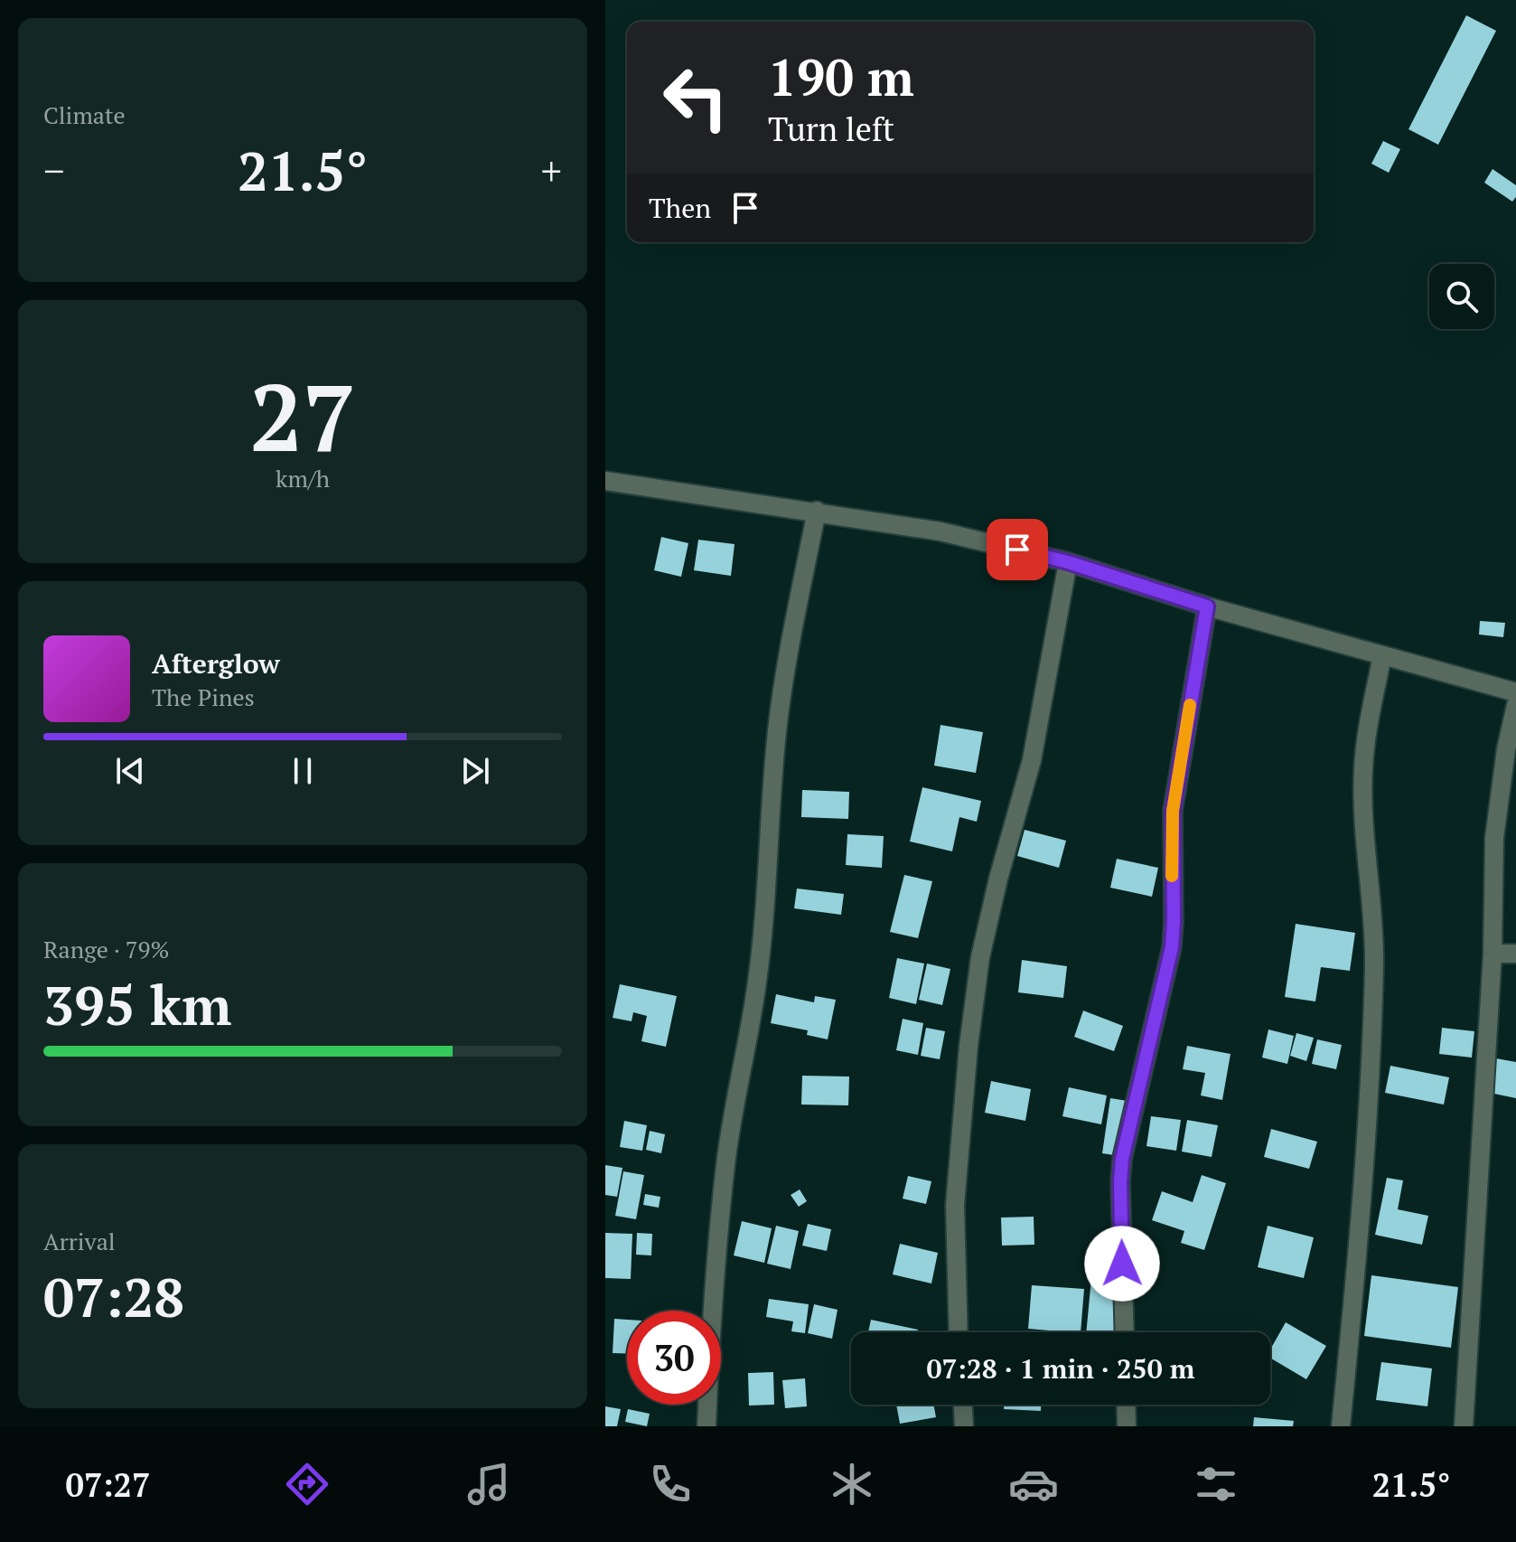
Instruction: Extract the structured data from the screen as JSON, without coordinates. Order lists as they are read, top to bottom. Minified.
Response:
{"page":{"tile":["Climate",["27","km/h"],["Range · 79%","395 km"],["Arrival","07:28"]],"turn":["190 m","Turn left"],"heat":["−","21.5°","+"],"then":"Then","song":["Afterglow","The Pines"],"limit":"30","trip":"07:28 · 1 min · 250 m","tabs":["07:27","21.5°"]}}
